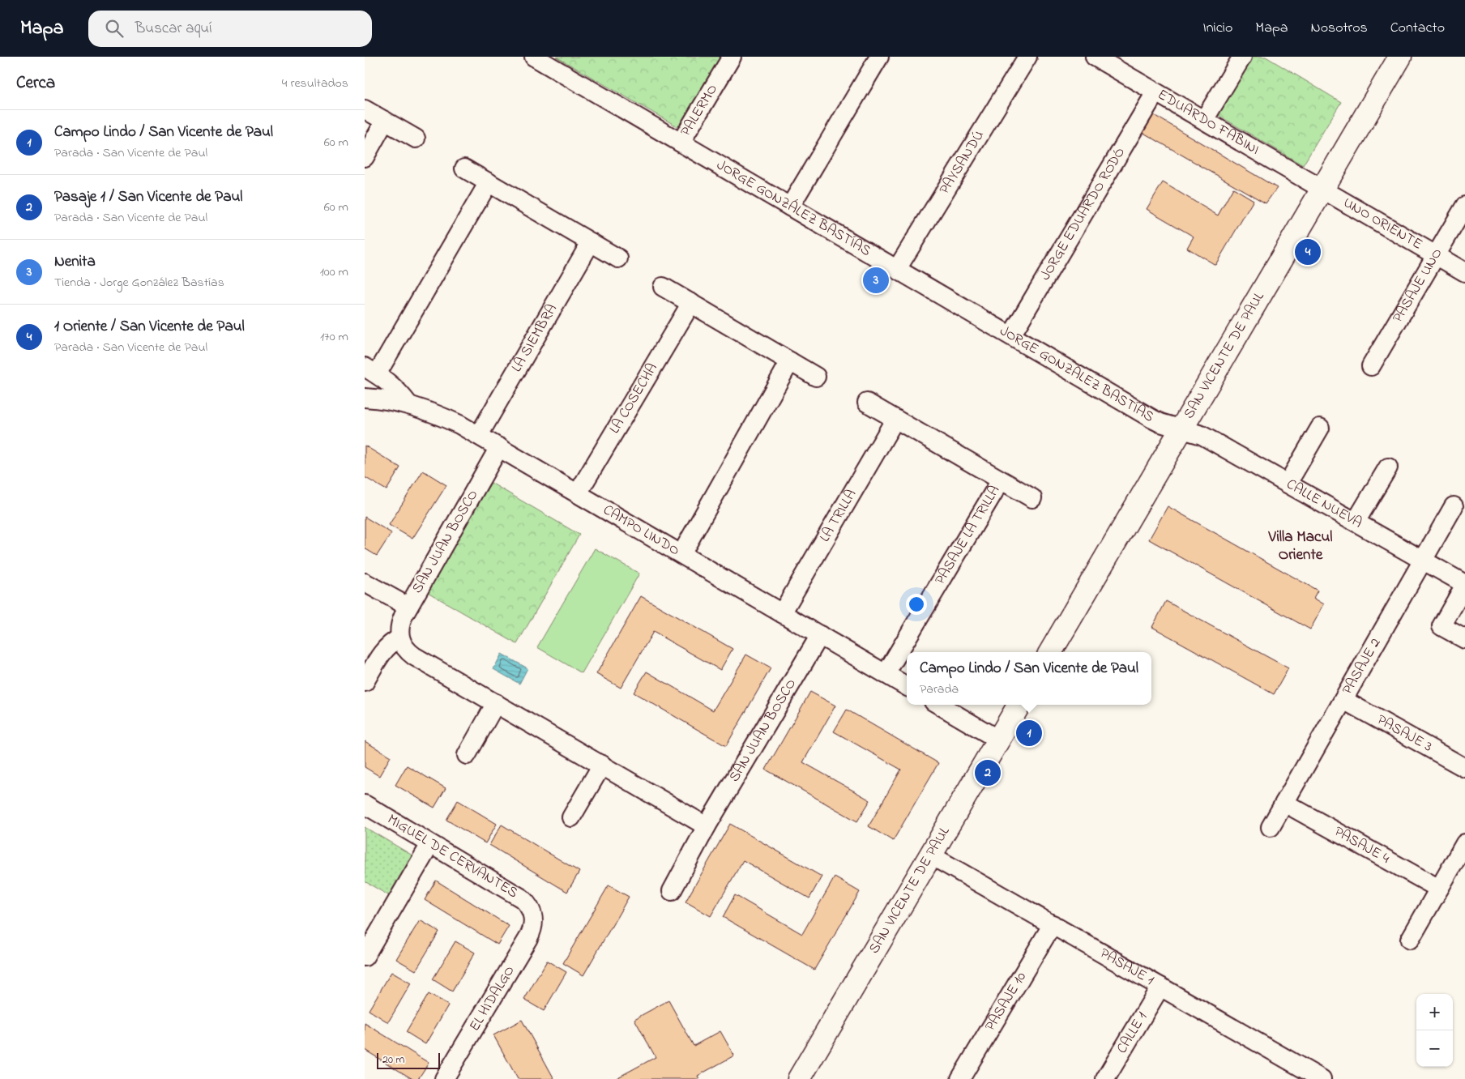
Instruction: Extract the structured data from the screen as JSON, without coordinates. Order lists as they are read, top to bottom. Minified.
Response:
{"streets":{"street":["PALERMO","EDUARDO FABINI","PAYSANDÚ","JORGE GONZÁLEZ BASTÍAS","JORGE EDUARDO RODÓ","UNO ORIENTE","PASAJE UNO","LA SIEMBRA","SAN VICENTE DE PAUL","LA COSECHA","CALLE NUEVA","LA TRILLA","CAMPO LINDO","PASAJE LA TRILLA","SAN JUAN BOSCO","PASAJE 2","PASAJE 3","PASAJE 4","MIGUEL DE CERVANTES","PASAJE 1","EL HIDALGO","PASAJE 10","CALLE 1"]},"crossings":[["PALERMO","JORGE GONZÁLEZ BASTÍAS"],["EDUARDO FABINI","JORGE EDUARDO RODÓ"],["EDUARDO FABINI","UNO ORIENTE"],["EDUARDO FABINI","SAN VICENTE DE PAUL"],["PAYSANDÚ","JORGE GONZÁLEZ BASTÍAS"],["JORGE GONZÁLEZ BASTÍAS","JORGE EDUARDO RODÓ"],["JORGE GONZÁLEZ BASTÍAS","SAN VICENTE DE PAUL"],["JORGE GONZÁLEZ BASTÍAS","CALLE NUEVA"],["UNO ORIENTE","PASAJE UNO"],["UNO ORIENTE","SAN VICENTE DE PAUL"],["LA SIEMBRA","CAMPO LINDO"],["SAN VICENTE DE PAUL","CALLE NUEVA"],["SAN VICENTE DE PAUL","PASAJE 1"],["LA COSECHA","CAMPO LINDO"],["CALLE NUEVA","PASAJE 2"],["LA TRILLA","CAMPO LINDO"],["CAMPO LINDO","PASAJE LA TRILLA"],["CAMPO LINDO","SAN JUAN BOSCO"],["PASAJE 2","PASAJE 3"],["PASAJE 2","PASAJE 4"],["MIGUEL DE CERVANTES","EL HIDALGO"],["PASAJE 1","PASAJE 10"],["PASAJE 1","CALLE 1"]],"districts":["Villa Macul Oriente"],"scale_bar":"20 m","page":{"header":"Mapa","search":"Buscar aquí","nav":["Inicio","Mapa","Nosotros","Contacto"],"heading":["Cerca","4 resultados"],"list":[{"mark":"1","name":"Campo Lindo / San Vicente de Paul","note":"Parada · San Vicente de Paul","value":"60 m"},{"mark":"2","name":"Pasaje 1 / San Vicente de Paul","note":"Parada · San Vicente de Paul","value":"60 m"},{"mark":"3","name":"Nenita","note":"Tienda · Jorge González Bastías","value":"100 m"},{"mark":"4","name":"1 Oriente / San Vicente de Paul","note":"Parada · San Vicente de Paul","value":"170 m"}],"pins":["4","3","1","2"],"popup":["Campo Lindo / San Vicente de Paul","Parada"],"map_buttons":["+","−"],"scale":"20 m"}}
